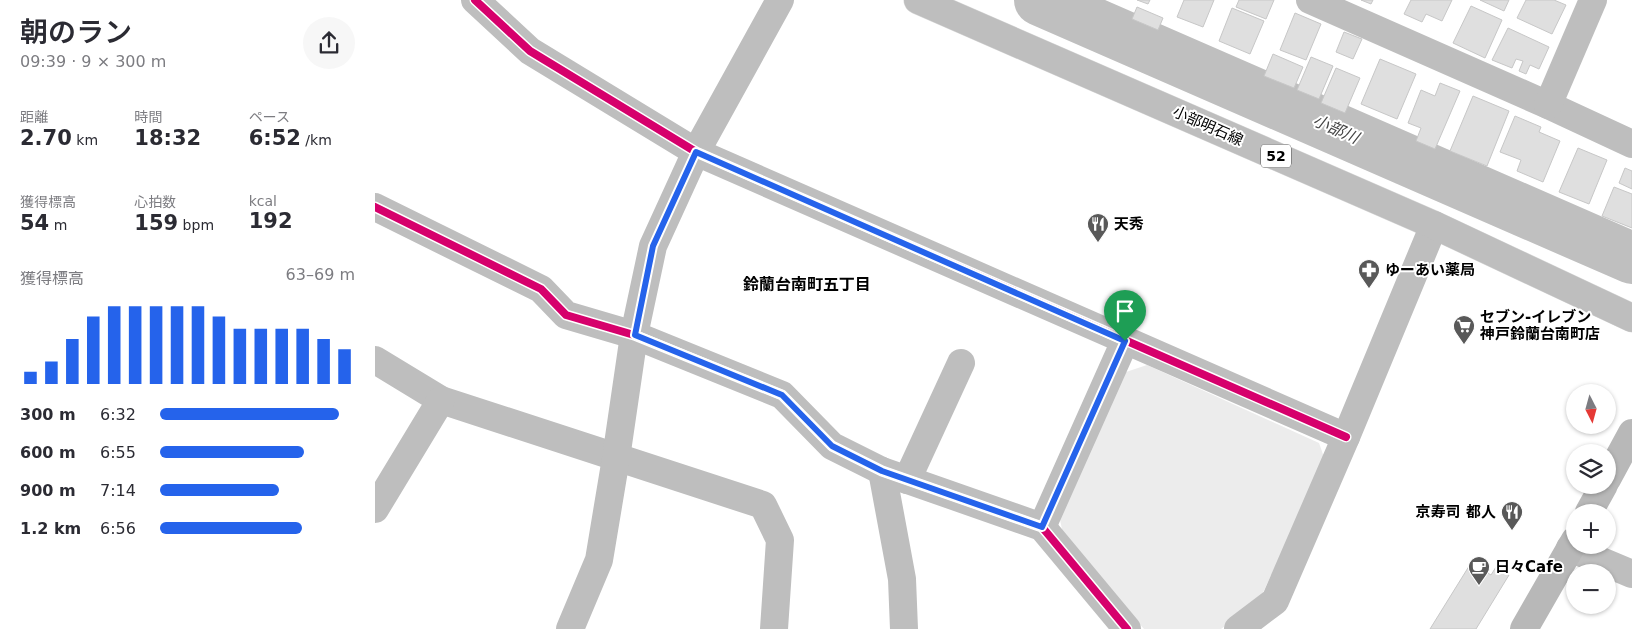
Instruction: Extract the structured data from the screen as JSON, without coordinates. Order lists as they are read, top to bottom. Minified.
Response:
{"streets":{"street":["小部明石線","52"]},"districts":["鈴蘭台南町五丁目"],"water":["小部川"],"places":{"restaurant":["天秀","京寿司 都人"],"pharmacy":["ゆーあい薬局"],"supermarket":["セブン-イレブン 神戸鈴蘭台南町店"],"cafe":["日々Cafe"]},"north":"bottom","page":{"heading":["朝のラン","09:39 · 9 × 300 m"],"stats":[["距離","2.70 km"],["時間","18:32"],["ペース","6:52 /km"],["獲得標高","54 m"],["心拍数","159 bpm"],["kcal","192"]],"chart":["獲得標高","63–69 m"],"map_buttons":["+","−"],"list":[{"name":"300 m","note":"6:32"},{"name":"600 m","note":"6:55"},{"name":"900 m","note":"7:14"},{"name":"1.2 km","note":"6:56"}]}}
